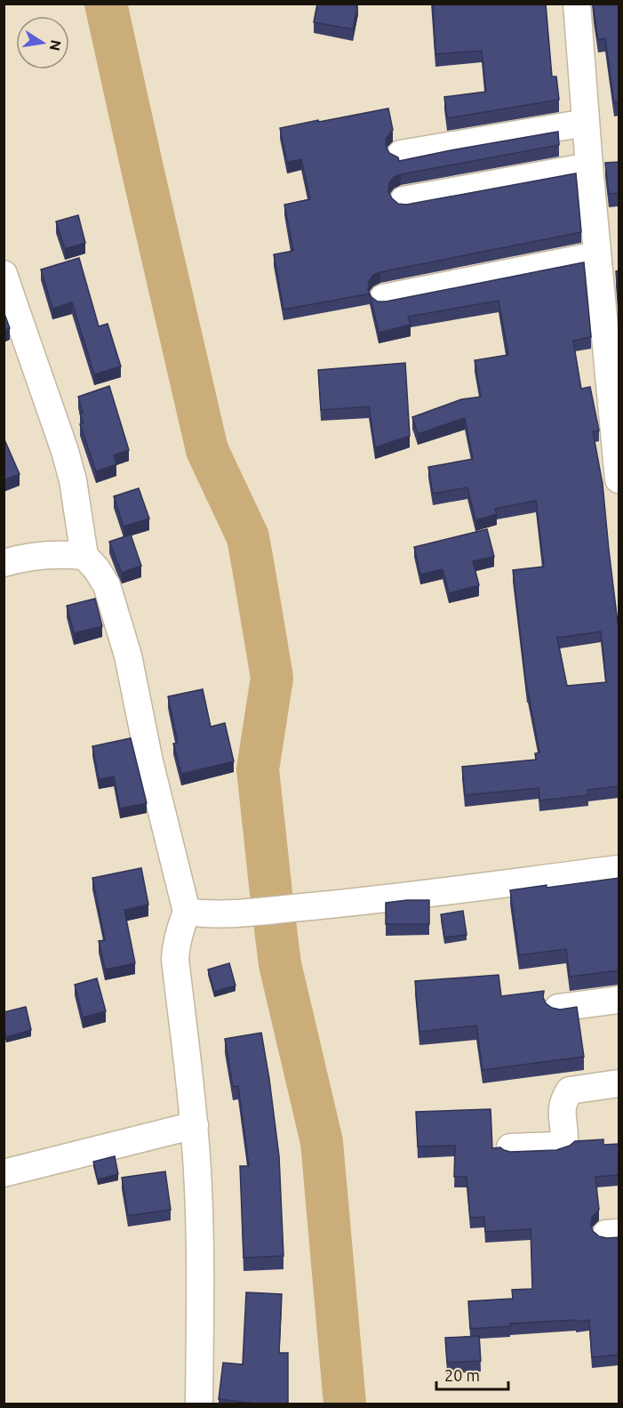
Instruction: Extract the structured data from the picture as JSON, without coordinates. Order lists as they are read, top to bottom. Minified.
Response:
{"scale_bar":"20 m","north":"right"}
